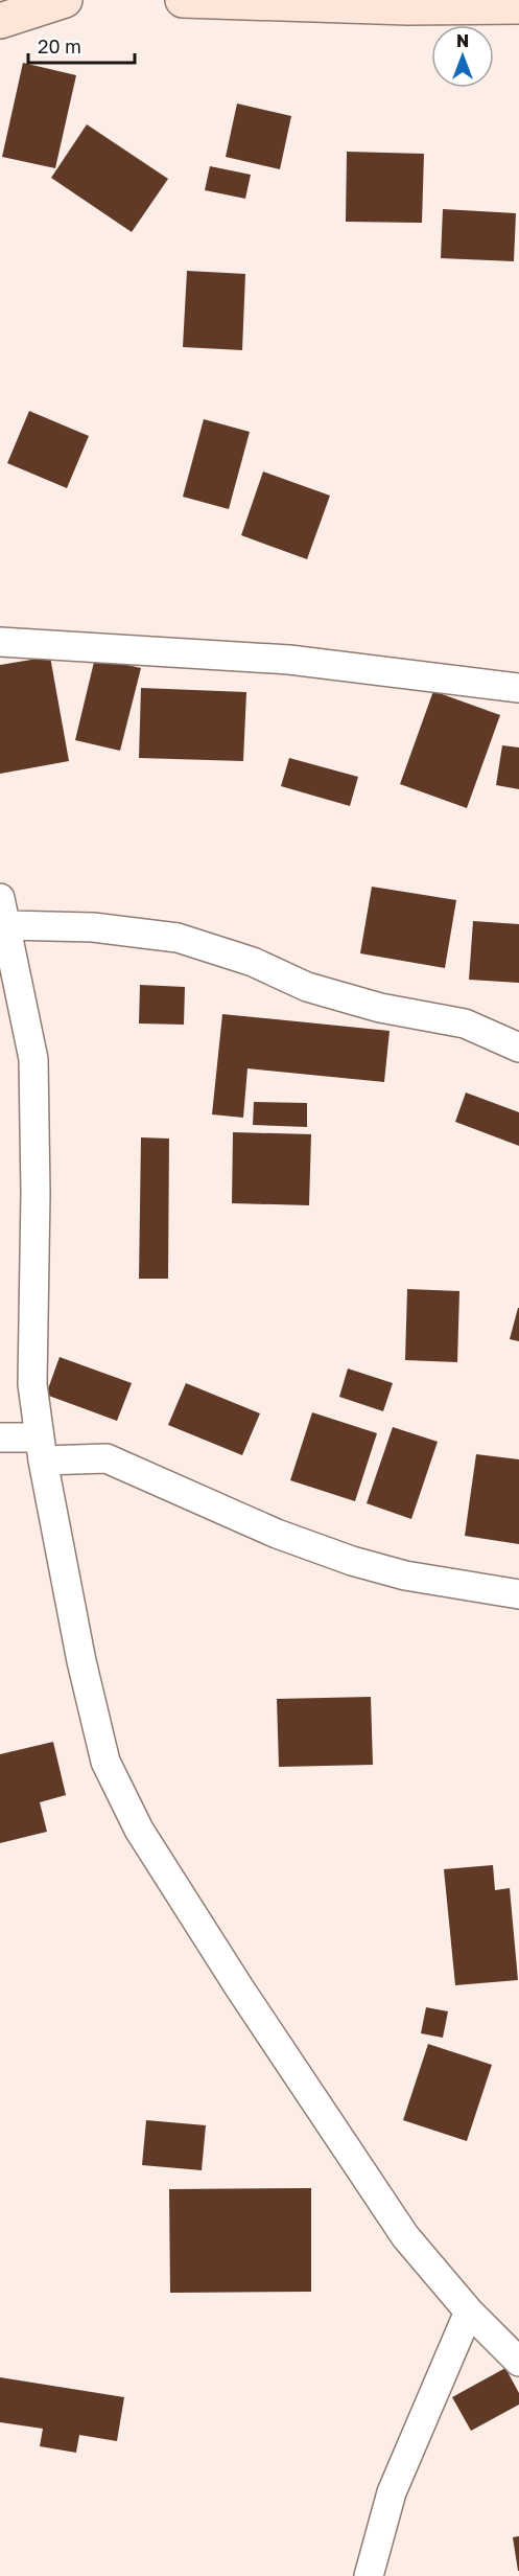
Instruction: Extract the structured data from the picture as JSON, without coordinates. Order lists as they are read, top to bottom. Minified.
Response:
{"scale_bar":"20 m","north":"top"}
